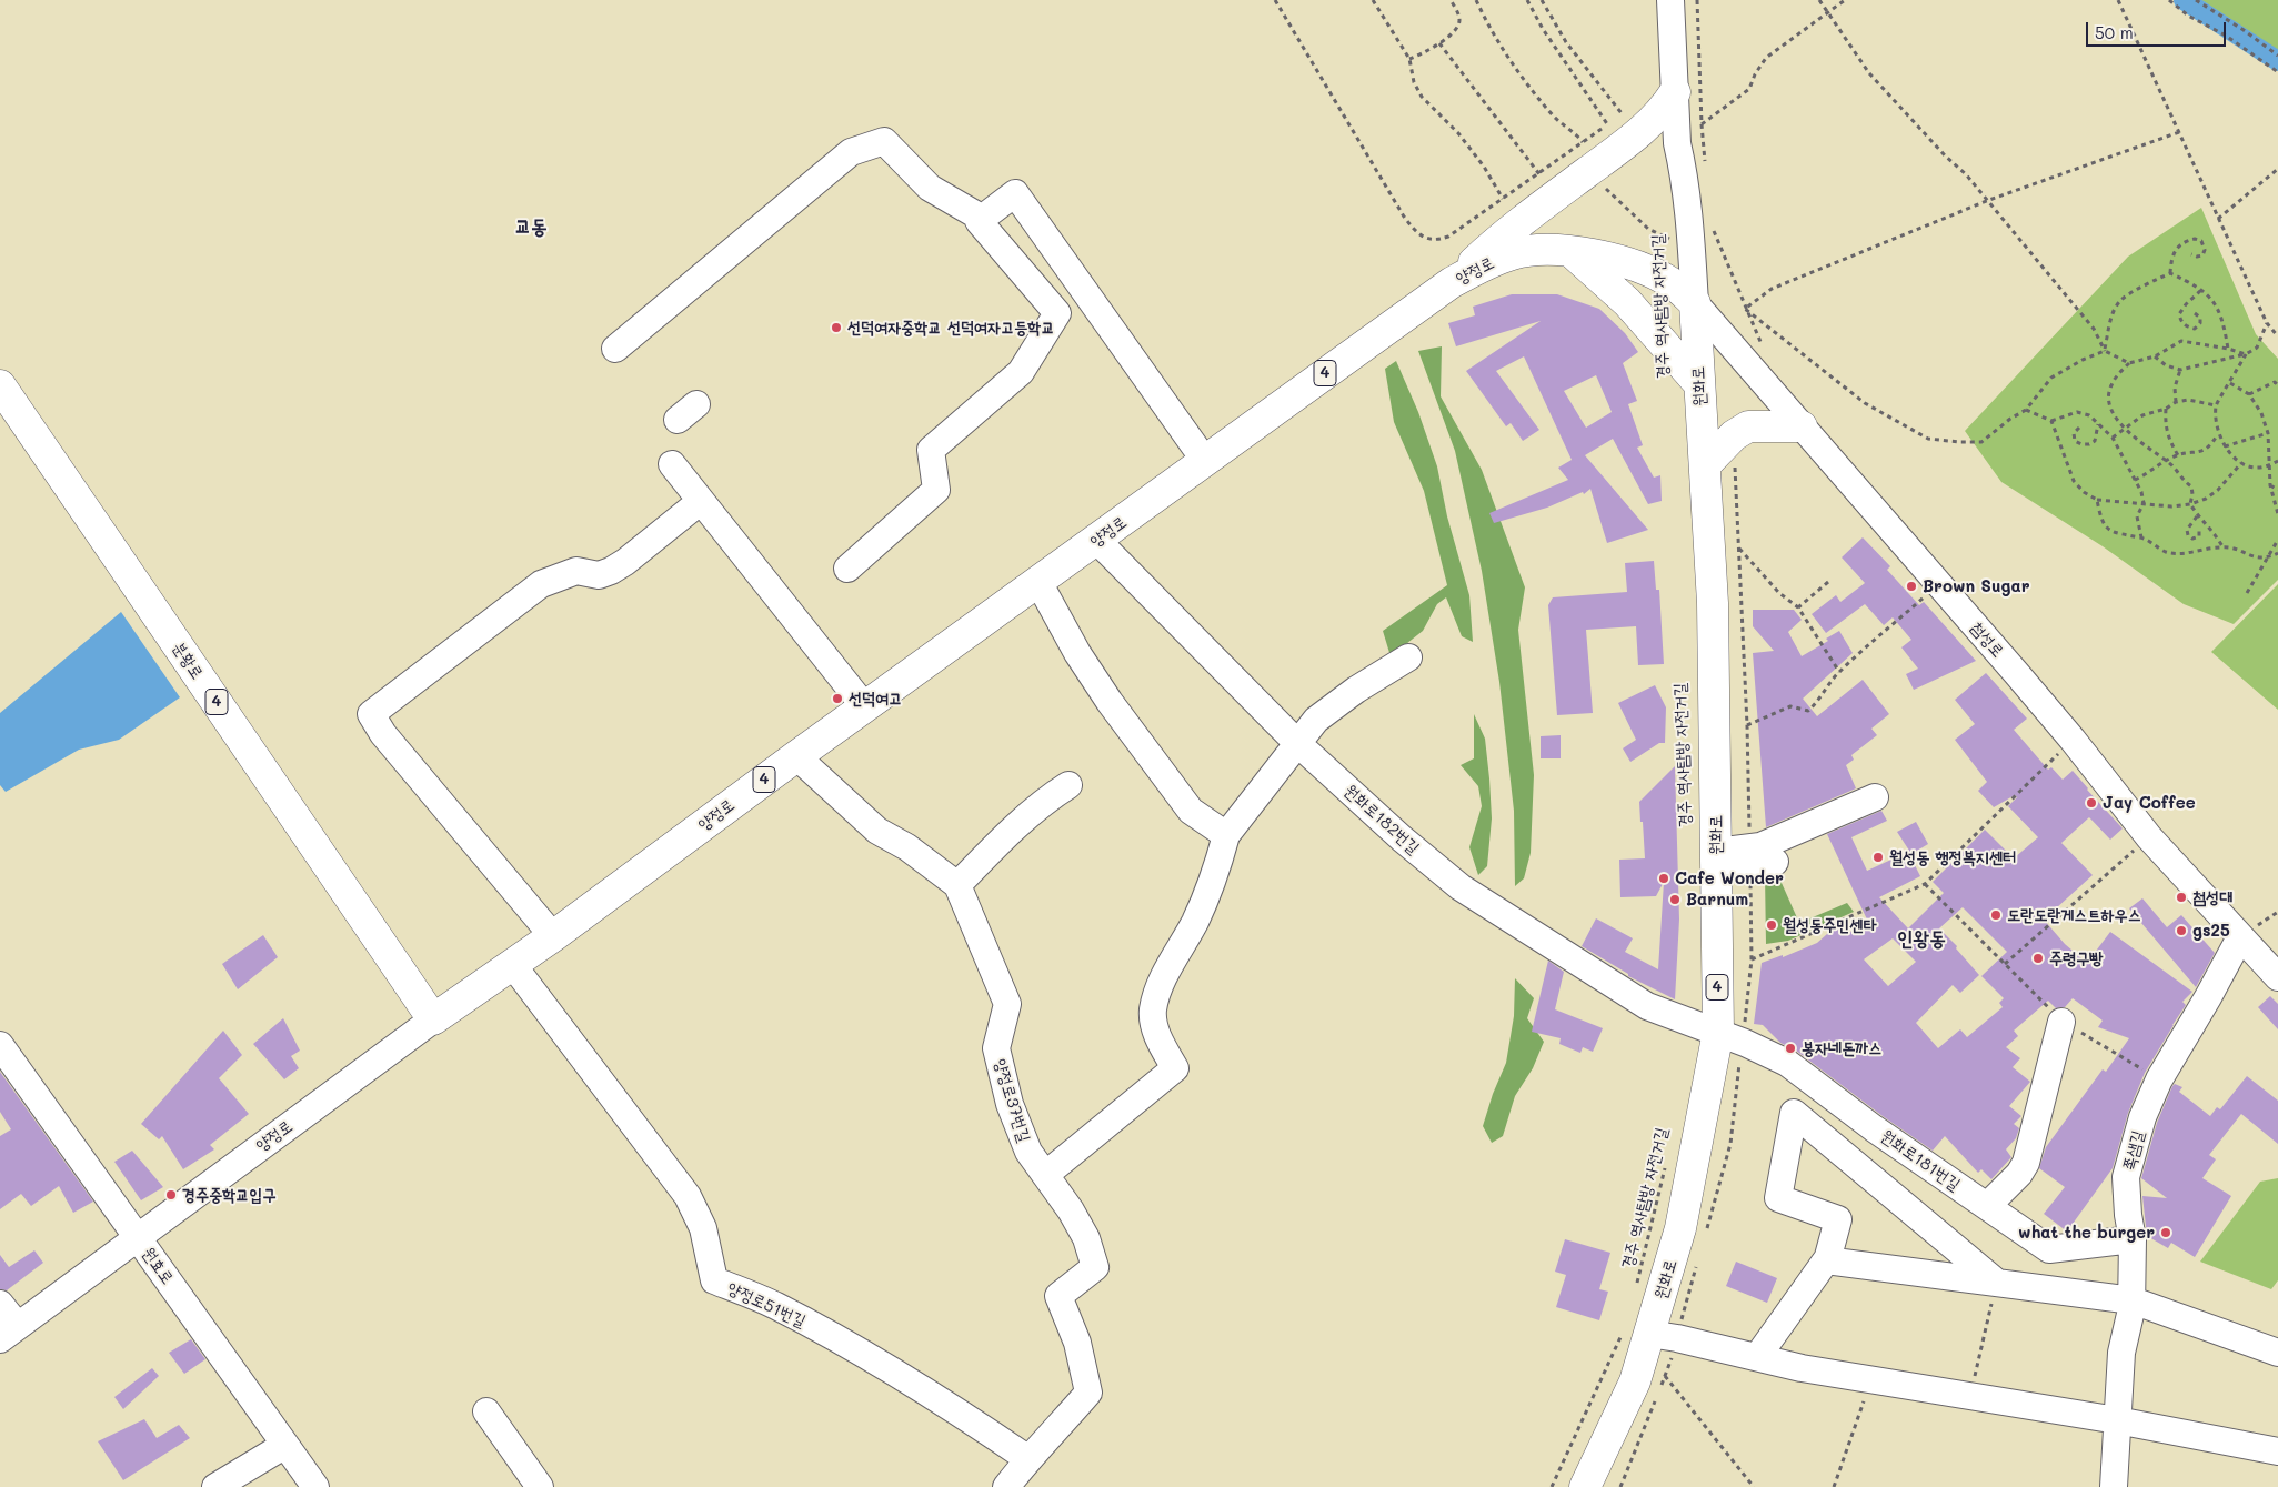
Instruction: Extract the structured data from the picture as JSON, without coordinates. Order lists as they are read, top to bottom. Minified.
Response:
{"streets":{"main road":["양정로","4","원화로","분황로"],"street":["첨성로","원화로182번길","양정로37번길","쪽샘길","원화로181번길","원효로","양정로51번길"],"path":["경주 역사탐방 자전거길"]},"crossings":[["양정로","원화로"],["양정로","첨성로"],["양정로","분황로"],["양정로","원화로182번길"],["양정로","원효로"],["양정로","양정로51번길"],["원화로","첨성로"],["원화로","원화로182번길"],["원화로","원화로181번길"],["첨성로","쪽샘길"],["원화로182번길","원화로181번길"],["양정로37번길","양정로51번길"],["쪽샘길","원화로181번길"]],"districts":["교동","인왕동"],"places":["선덕여자중학교 선덕여자고등학교","Brown Sugar","선덕여고","Jay Coffee","월성동 행정복지센터","Cafe Wonder","첨성대","Barnum","도란도란게스트하우스","월성동주민센타","gs25","주령구빵","봉자네돈까스","경주중학교입구","what the burger"],"scale_bar":"50 m"}
